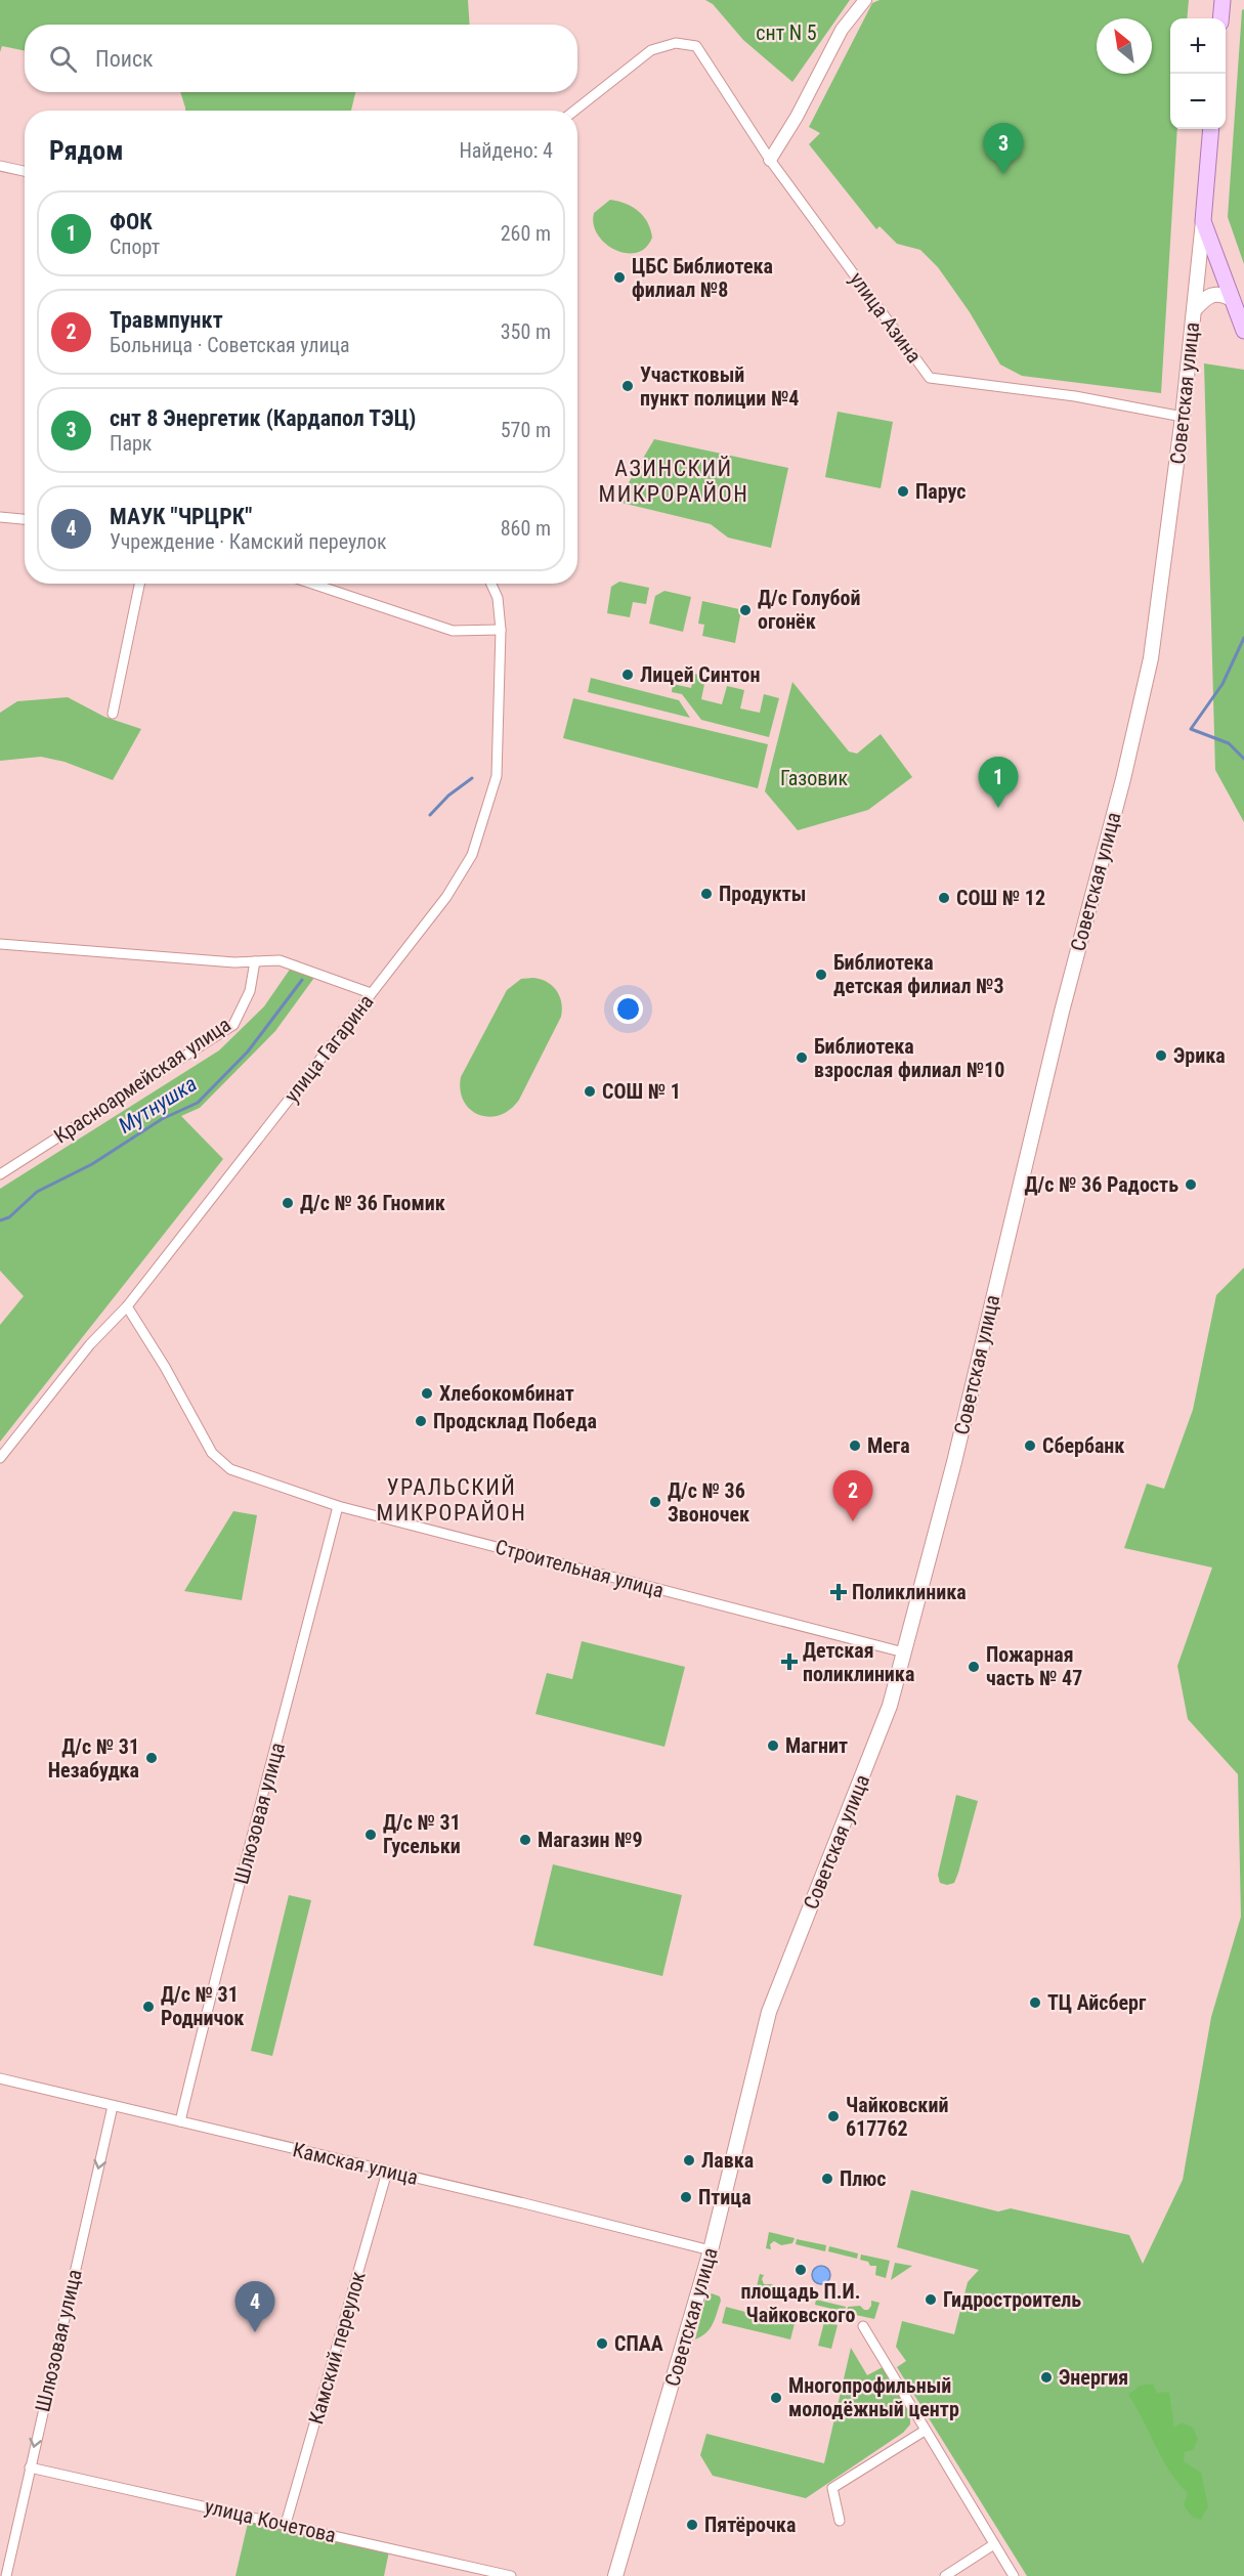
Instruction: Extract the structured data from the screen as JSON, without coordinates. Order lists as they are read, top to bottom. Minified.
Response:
{"streets":{"main road":["Советская улица"],"street":["улица Азина","улица Гагарина","Красноармейская улица","Строительная улица","Шлюзовая улица","Камская улица","Камский переулок","улица Кочетова"]},"crossings":[["улица Азина","Советская улица"],["Советская улица","Строительная улица"],["Советская улица","Камская улица"],["улица Гагарина","Строительная улица"],["Строительная улица","Шлюзовая улица"],["Шлюзовая улица","Камская улица"],["Шлюзовая улица","улица Кочетова"],["Камская улица","Камский переулок"],["Камский переулок","улица Кочетова"]],"districts":["АЗИНСКИЙ МИКРОРАЙОН","УРАЛЬСКИЙ МИКРОРАЙОН"],"water":["Мутнушка"],"parks":["снт N 5","Газовик"],"places":{"other":["ЦБС Библиотека филиал №8","Участковый пункт полиции №4","Парус","Д/с Голубой огонёк","Лицей Синтон","Продукты","СОШ № 12","Библиотека детская филиал №3","Эрика","Библиотека взрослая филиал №10","СОШ № 1","Д/с № 36 Радость","Д/с № 36 Гномик","Хлебокомбинат","Продсклад Победа","Мега","Сбербанк","Д/с № 36 Звоночек","Пожарная часть № 47","Магнит","Д/с № 31 Незабудка","Д/с № 31 Гусельки","Магазин №9","ТЦ Айсберг","Д/с № 31 Родничок","Чайковский 617762","Лавка","Плюс","Птица","площадь П.И. Чайковского","Гидростроитель","СПАА","Энергия","Многопрофильный молодёжный центр","Пятёрочка"],"health":["Поликлиника","Детская поликлиника"]},"north":"top left","page":{"map_buttons":["+","−"],"search":"Поиск","heading":["Рядом","Найдено: 4"],"pins":["3","1","2","4"],"list":[{"mark":"1","name":"ФОК","note":"Спорт","value":"260 m"},{"mark":"2","name":"Травмпункт","note":"Больница · Советская улица","value":"350 m"},{"mark":"3","name":"снт 8 Энергетик (Кардапол ТЭЦ)","note":"Парк","value":"570 m"},{"mark":"4","name":"МАУК \"ЧРЦРК\"","note":"Учреждение · Камский переулок","value":"860 m"}]}}
